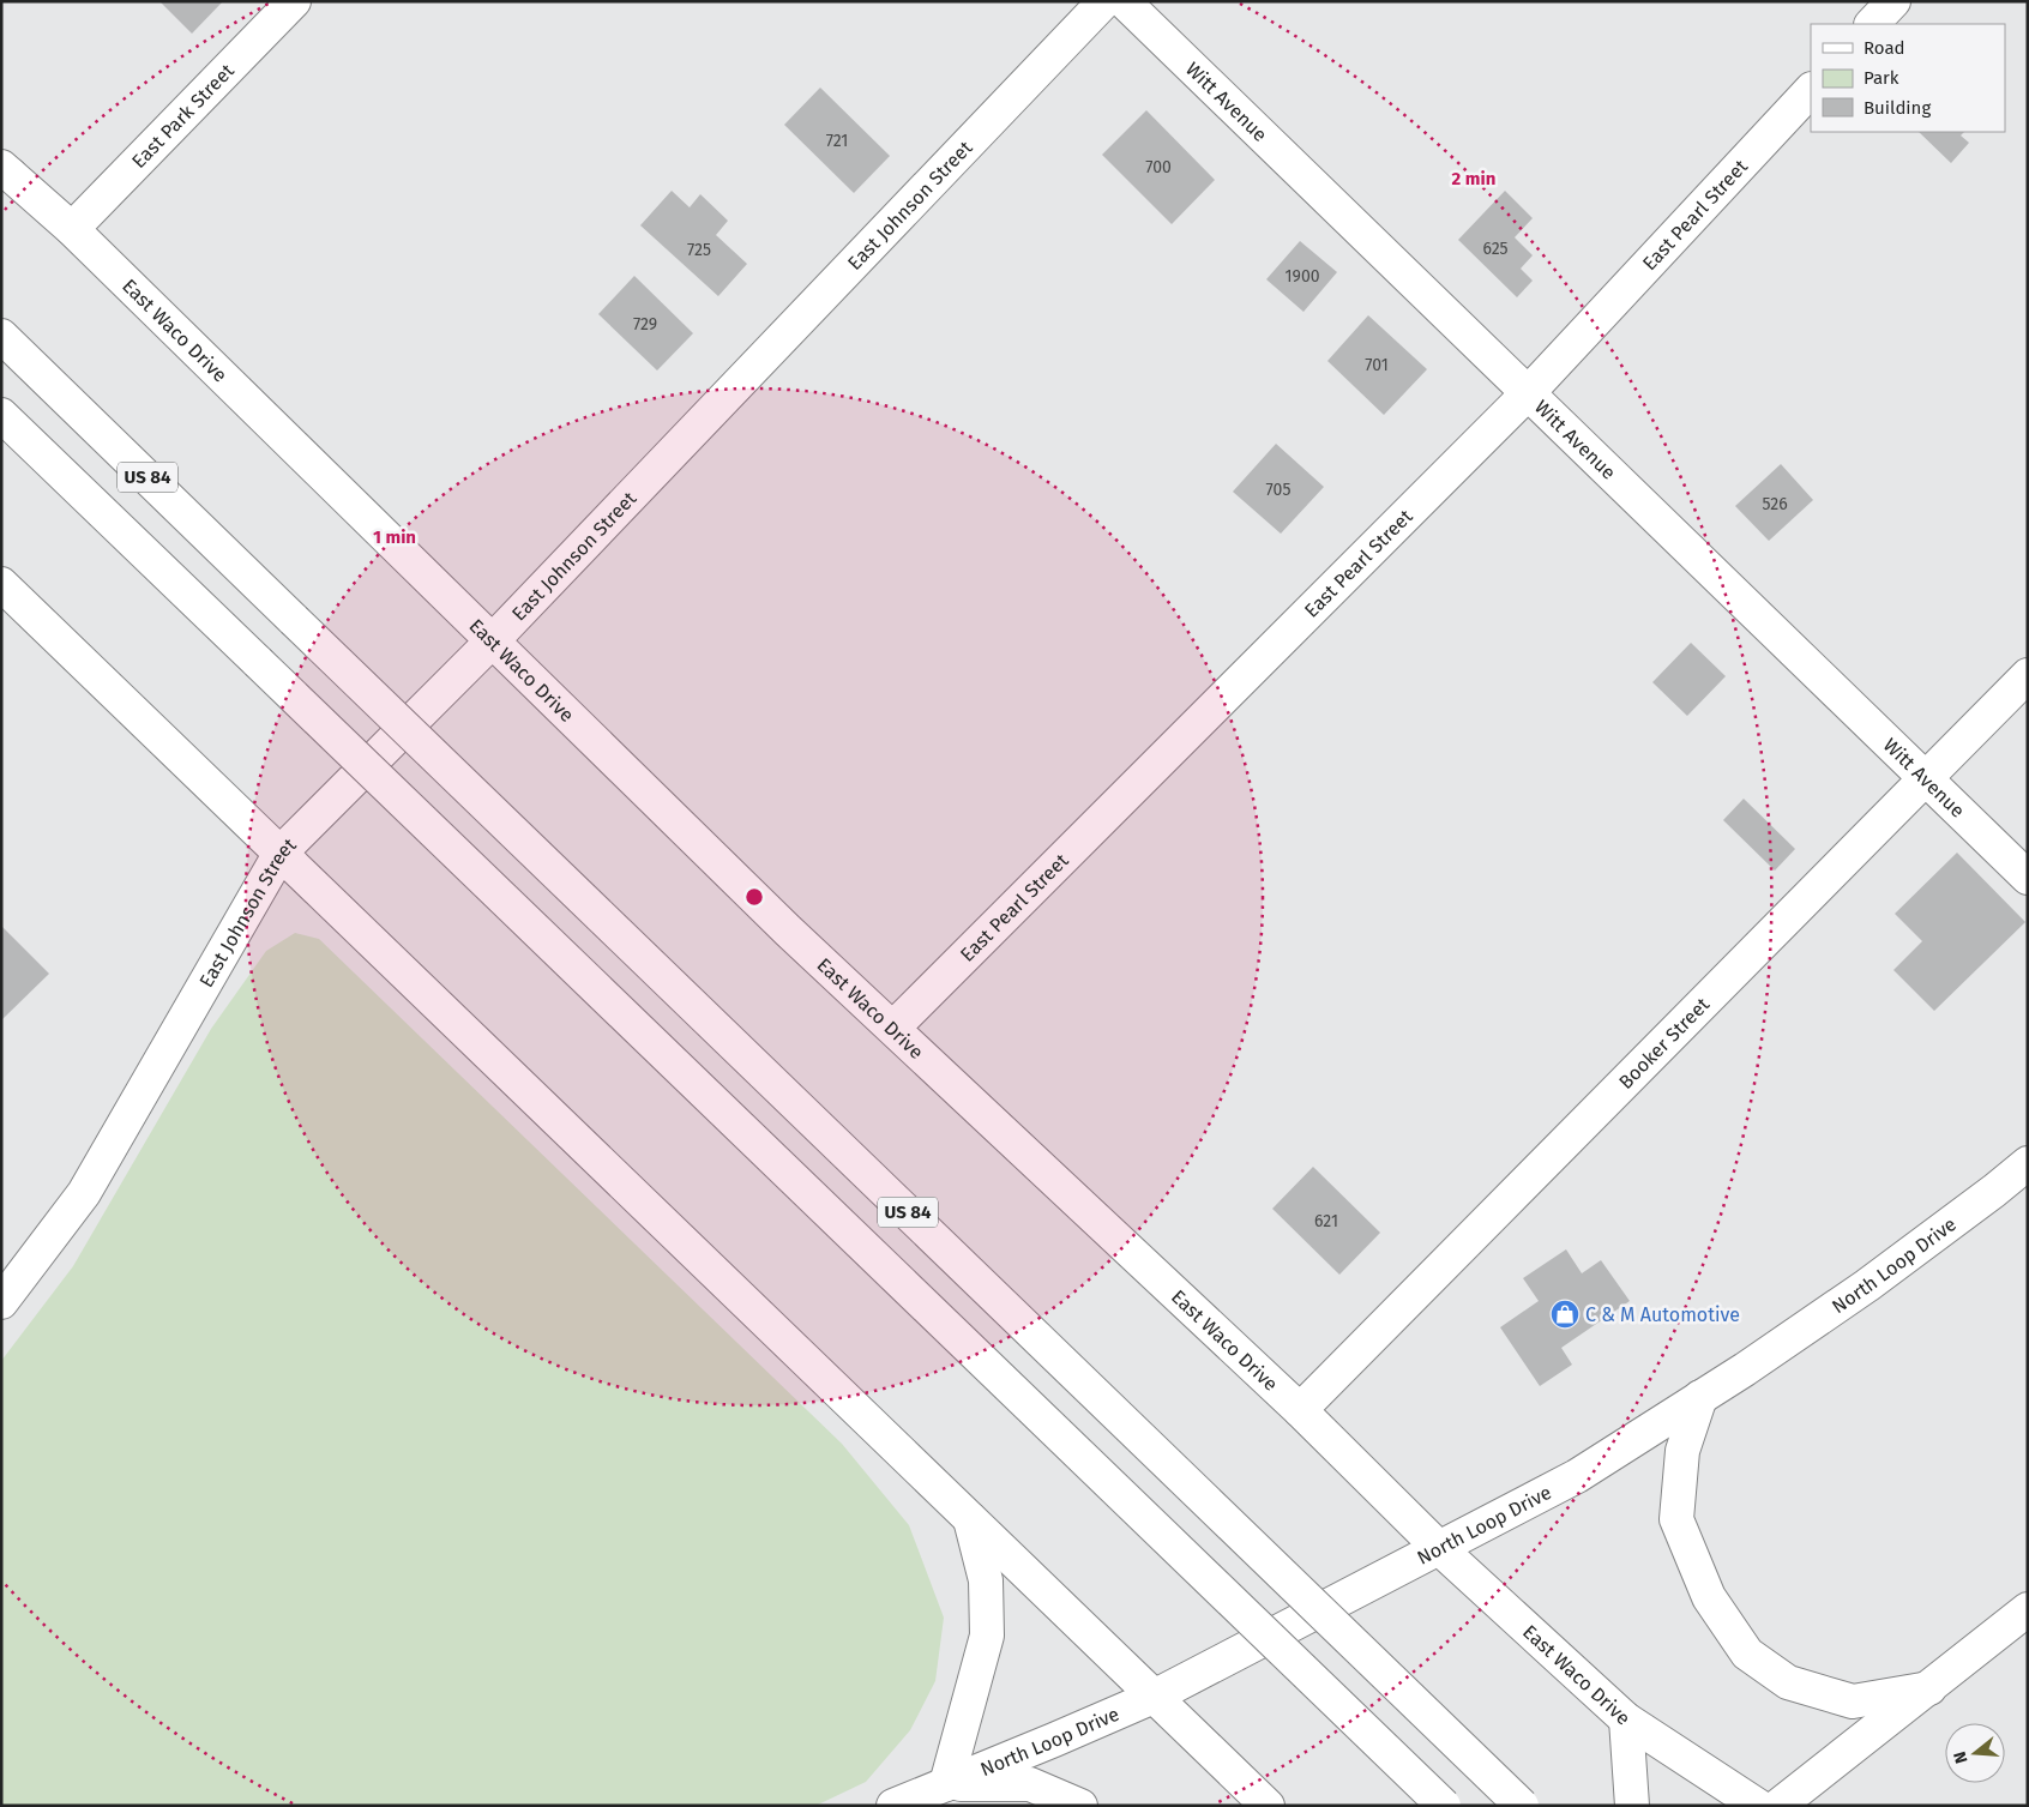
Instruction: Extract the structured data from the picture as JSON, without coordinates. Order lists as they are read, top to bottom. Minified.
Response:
{"streets":{"main road":["Witt Avenue","East Park Street","East Johnson Street","East Pearl Street","East Waco Drive","US 84","Booker Street","North Loop Drive"]},"crossings":[["Witt Avenue","East Pearl Street"],["Witt Avenue","Booker Street"],["East Park Street","East Waco Drive"],["East Johnson Street","East Waco Drive"],["East Pearl Street","East Waco Drive"],["East Waco Drive","Booker Street"],["East Waco Drive","North Loop Drive"]],"places":{"shop":["C & M Automotive"]},"house_numbers":["721","700","625","725","1900","729","701","705","526","621"],"legend":["Road","Park","Building"],"north":"left","rings":["2 min","1 min"]}
